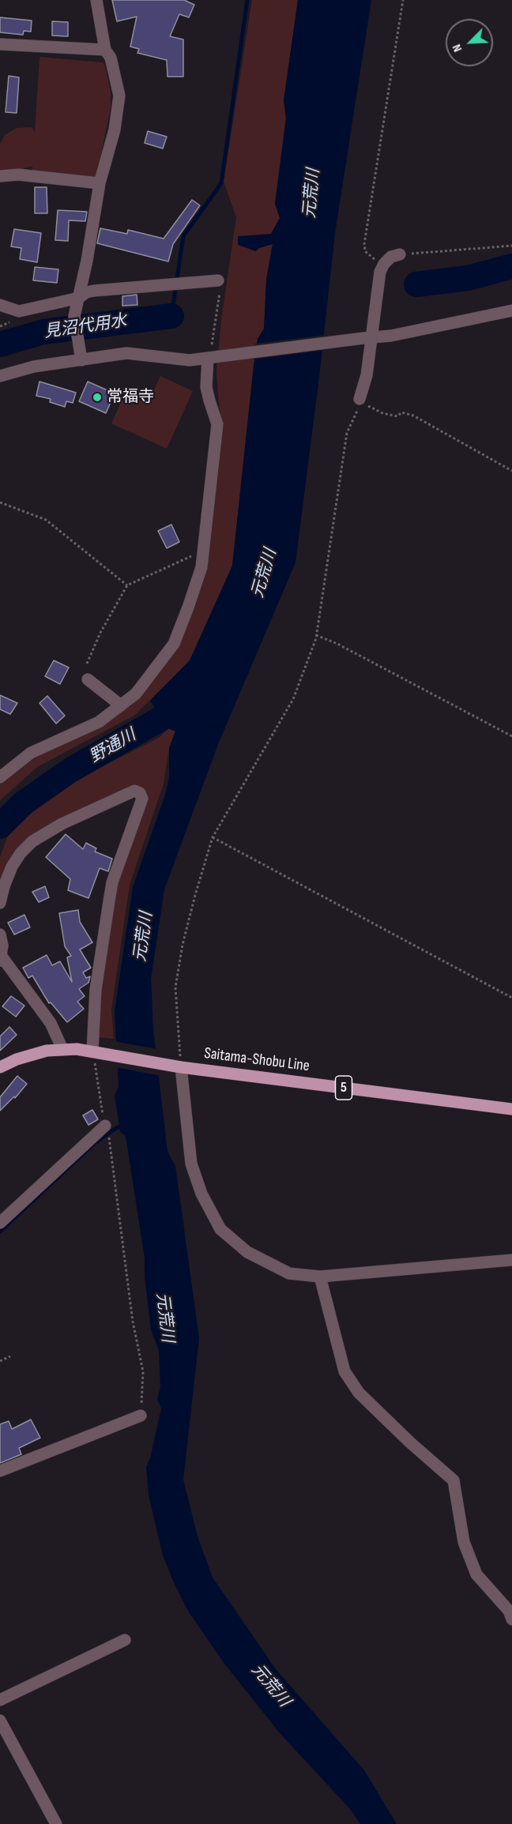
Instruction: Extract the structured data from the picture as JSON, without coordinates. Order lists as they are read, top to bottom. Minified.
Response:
{"streets":{"main road":["Saitama-Shobu Line","5"]},"water":["元荒川","見沼代用水","野通川"],"places":["常福寺"],"north":"bottom left"}
